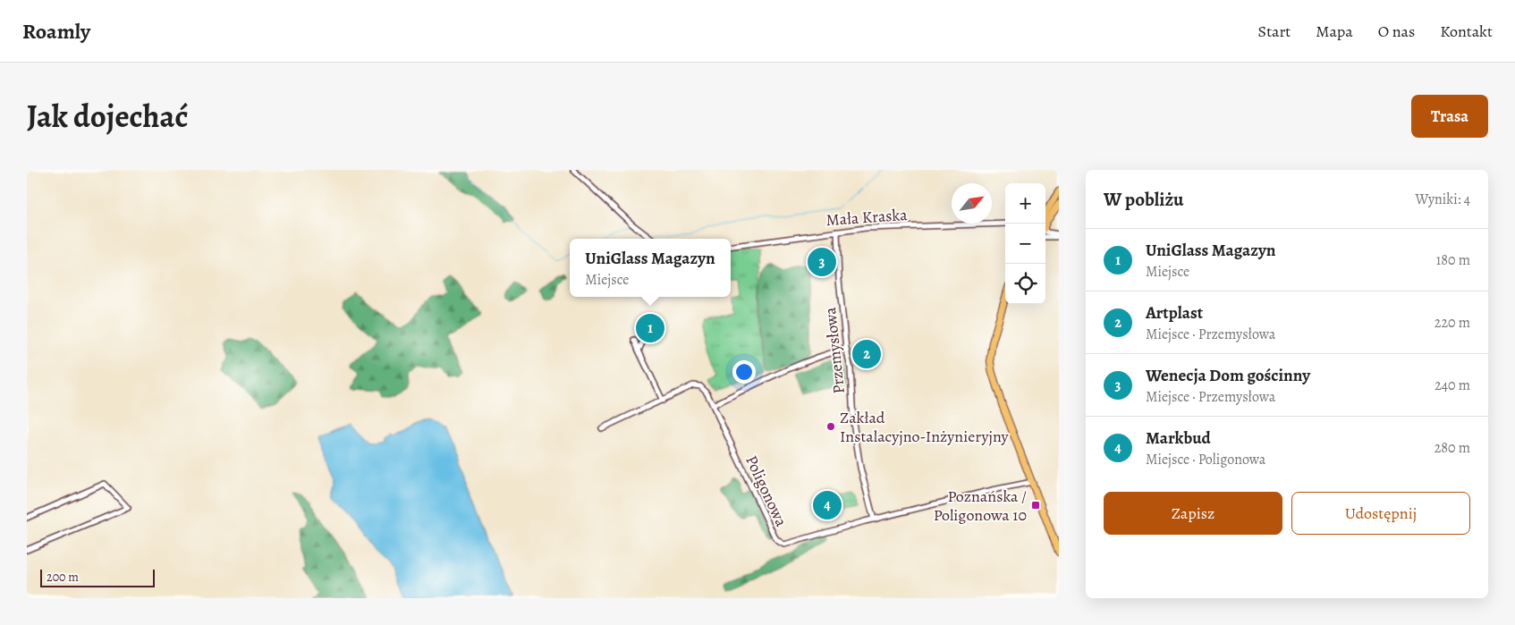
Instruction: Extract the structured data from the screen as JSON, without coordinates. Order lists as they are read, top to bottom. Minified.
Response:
{"streets":{"street":["Mała Kraska","Przemysłowa","Poligonowa"]},"crossings":[["Mała Kraska","Przemysłowa"],["Przemysłowa","Poligonowa"]],"places":{"other":["Zakład Instalacyjno-Inżynieryjny"],"transit":["Poznańska / Poligonowa 10"]},"scale_bar":"200 m","north":"top right","page":{"header":"Roamly","nav":["Start","Mapa","O nas","Kontakt"],"title":"Jak dojechać","buttons":["Trasa",["Zapisz","Udostępnij"]],"heading":["W pobliżu","Wyniki: 4"],"map_buttons":["+","−"],"list":[{"mark":"1","name":"UniGlass Magazyn","note":"Miejsce","value":"180 m"},{"mark":"2","name":"Artplast","note":"Miejsce · Przemysłowa","value":"220 m"},{"mark":"3","name":"Wenecja Dom gościnny","note":"Miejsce · Przemysłowa","value":"240 m"},{"mark":"4","name":"Markbud","note":"Miejsce · Poligonowa","value":"280 m"}],"popup":["UniGlass Magazyn","Miejsce"],"pins":["3","1","2","4"],"scale":"200 m"}}
